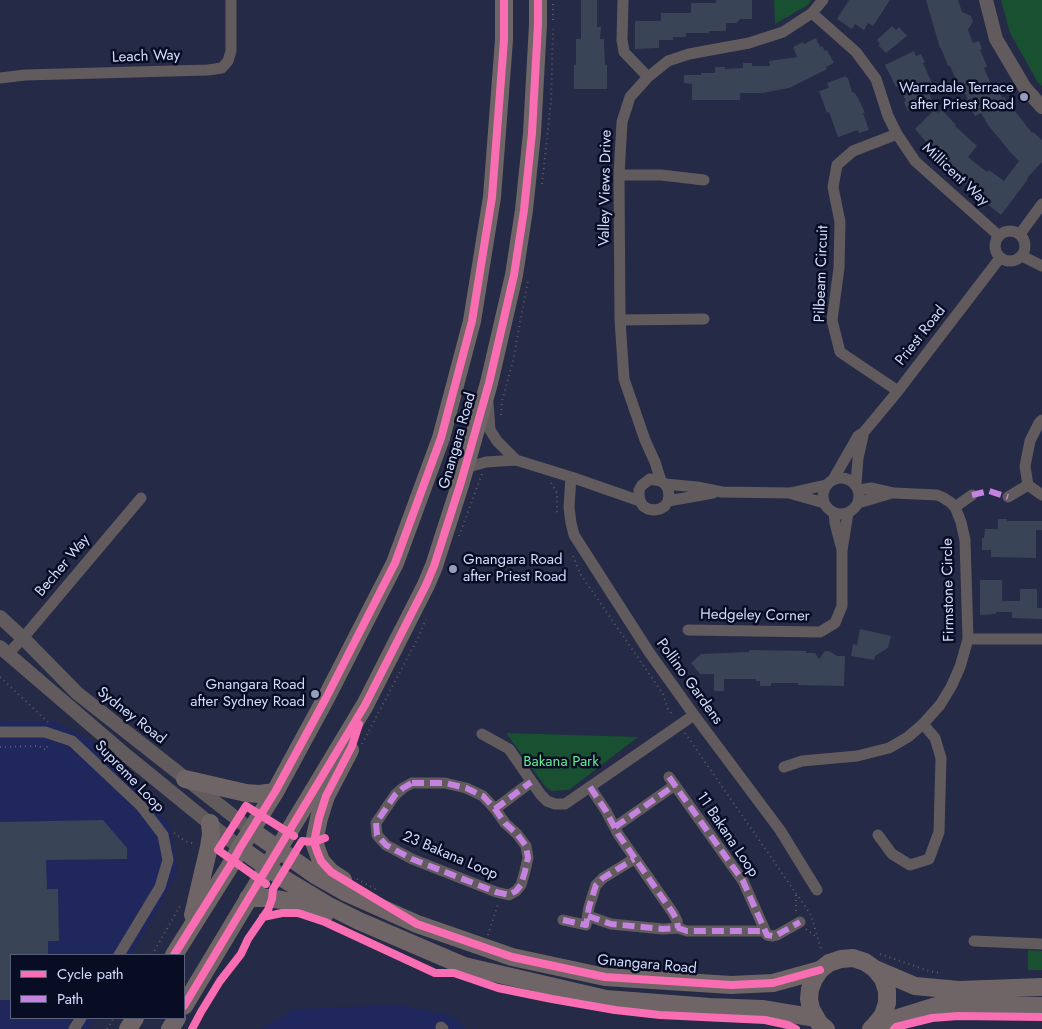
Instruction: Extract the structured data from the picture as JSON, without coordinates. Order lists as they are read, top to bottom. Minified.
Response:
{"streets":{"main road":["Gnangara Road"],"street":["Leach Way","Millicent Way","Valley Views Drive","Pilbeam Circuit","Priest Road","Becher Way","Firmstone Circle","Hedgeley Corner","Pollino Gardens","Sydney Road","Supreme Loop","11 Bakana Loop","23 Bakana Loop"]},"crossings":[["Millicent Way","Valley Views Drive"],["Millicent Way","Pilbeam Circuit"],["Millicent Way","Priest Road"],["Pilbeam Circuit","Priest Road"],["Priest Road","Hedgeley Corner"],["Gnangara Road","Sydney Road"],["Becher Way","Sydney Road"]],"parks":["Bakana Park"],"places":["Warradale Terrace after Priest Road","Gnangara Road after Priest Road","Gnangara Road after Sydney Road"],"legend":["Cycle path","Path"]}
